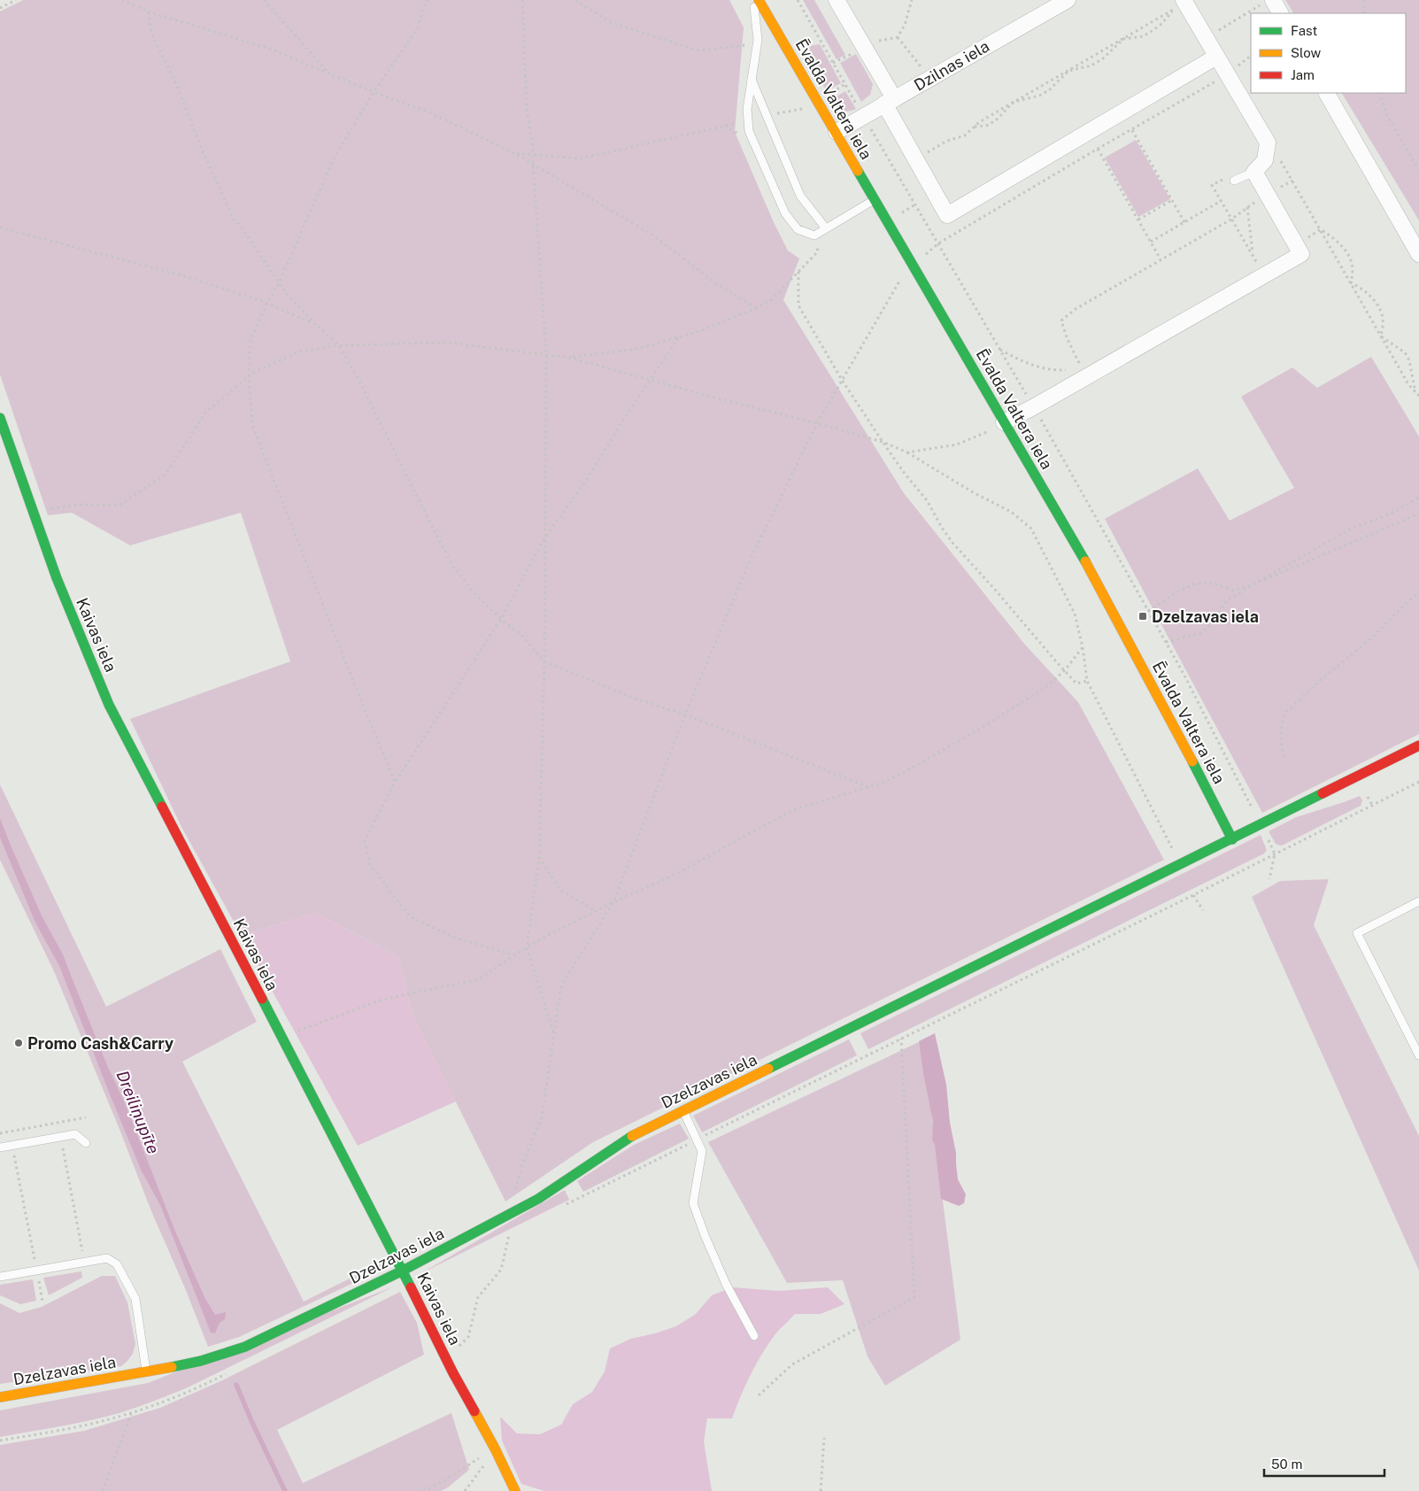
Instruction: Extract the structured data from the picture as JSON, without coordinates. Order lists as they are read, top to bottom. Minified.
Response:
{"streets":{"street":["Dzilnas iela","Ēvalda Valtera iela","Kaivas iela","Dzelzavas iela"]},"crossings":[["Dzilnas iela","Ēvalda Valtera iela"],["Ēvalda Valtera iela","Dzelzavas iela"],["Kaivas iela","Dzelzavas iela"]],"water":["Dreiliņupīte"],"places":{"transit":["Dzelzavas iela"],"other":["Promo Cash&Carry"]},"legend":["Fast","Slow","Jam"],"scale_bar":"50 m"}
